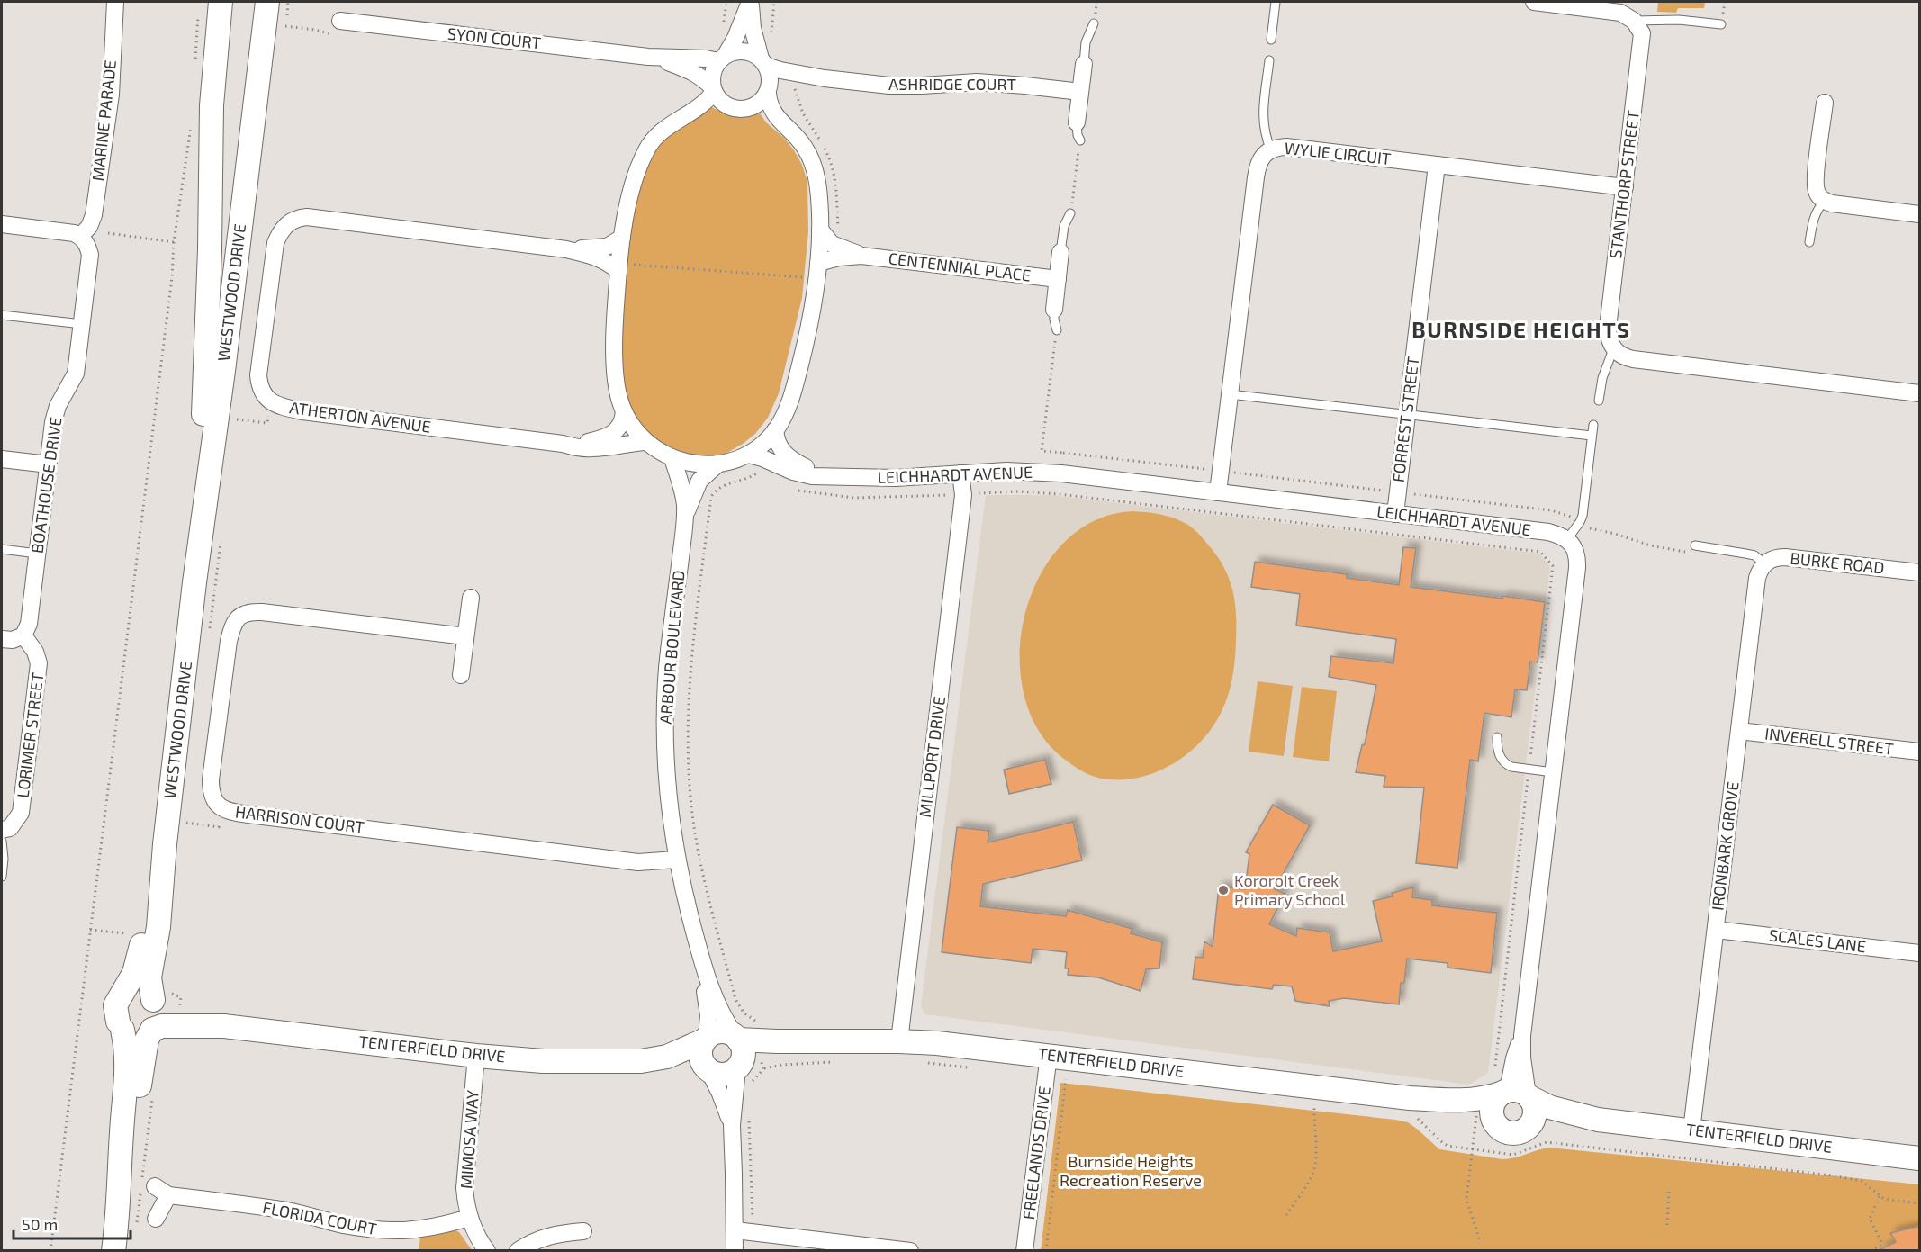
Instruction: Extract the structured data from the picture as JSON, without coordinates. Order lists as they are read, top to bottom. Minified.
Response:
{"streets":{"street":["SYON COURT","ASHRIDGE COURT","MARINE PARADE","WYLIE CIRCUIT","STANTHORP STREET","CENTENNIAL PLACE","WESTWOOD DRIVE","ATHERTON AVENUE","FORREST STREET","LEICHHARDT AVENUE","BOATHOUSE DRIVE","BURKE ROAD","ARBOUR BOULEVARD","LORIMER STREET","INVERELL STREET","MILLPORT DRIVE","HARRISON COURT","IRONBARK GROVE","SCALES LANE","TENTERFIELD DRIVE","MIMOSA WAY","FREELANDS DRIVE","FLORIDA COURT"]},"crossings":[["MARINE PARADE","BOATHOUSE DRIVE"],["WYLIE CIRCUIT","STANTHORP STREET"],["WYLIE CIRCUIT","FORREST STREET"],["WYLIE CIRCUIT","LEICHHARDT AVENUE"],["WESTWOOD DRIVE","TENTERFIELD DRIVE"],["FORREST STREET","LEICHHARDT AVENUE"],["LEICHHARDT AVENUE","MILLPORT DRIVE"],["BOATHOUSE DRIVE","LORIMER STREET"],["BURKE ROAD","IRONBARK GROVE"],["ARBOUR BOULEVARD","HARRISON COURT"],["INVERELL STREET","IRONBARK GROVE"],["MILLPORT DRIVE","TENTERFIELD DRIVE"],["IRONBARK GROVE","SCALES LANE"],["IRONBARK GROVE","TENTERFIELD DRIVE"],["TENTERFIELD DRIVE","MIMOSA WAY"],["TENTERFIELD DRIVE","FREELANDS DRIVE"],["MIMOSA WAY","FLORIDA COURT"]],"districts":["BURNSIDE HEIGHTS"],"parks":["Burnside Heights Recreation Reserve"],"places":["Kororoit Creek Primary School"],"scale_bar":"50 m"}
